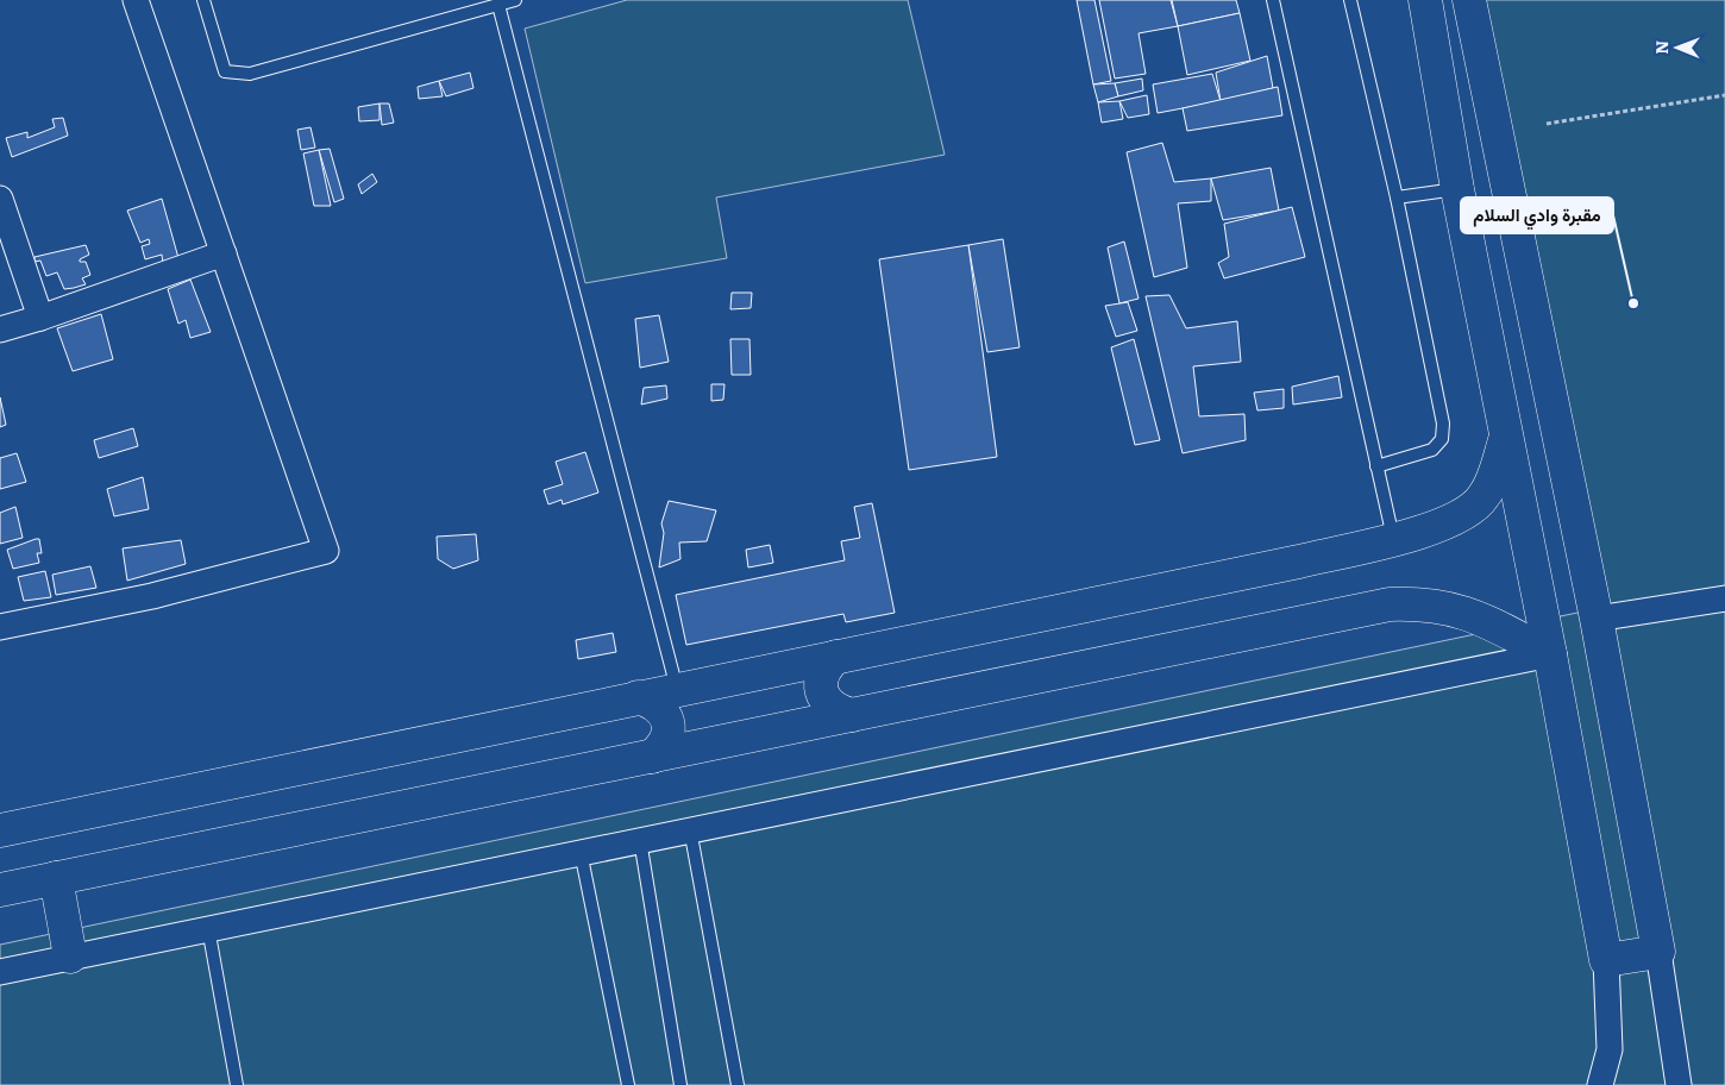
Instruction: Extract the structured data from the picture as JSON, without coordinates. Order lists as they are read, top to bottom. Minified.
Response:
{"places":["مقبرة وادي السلام"],"north":"left"}
